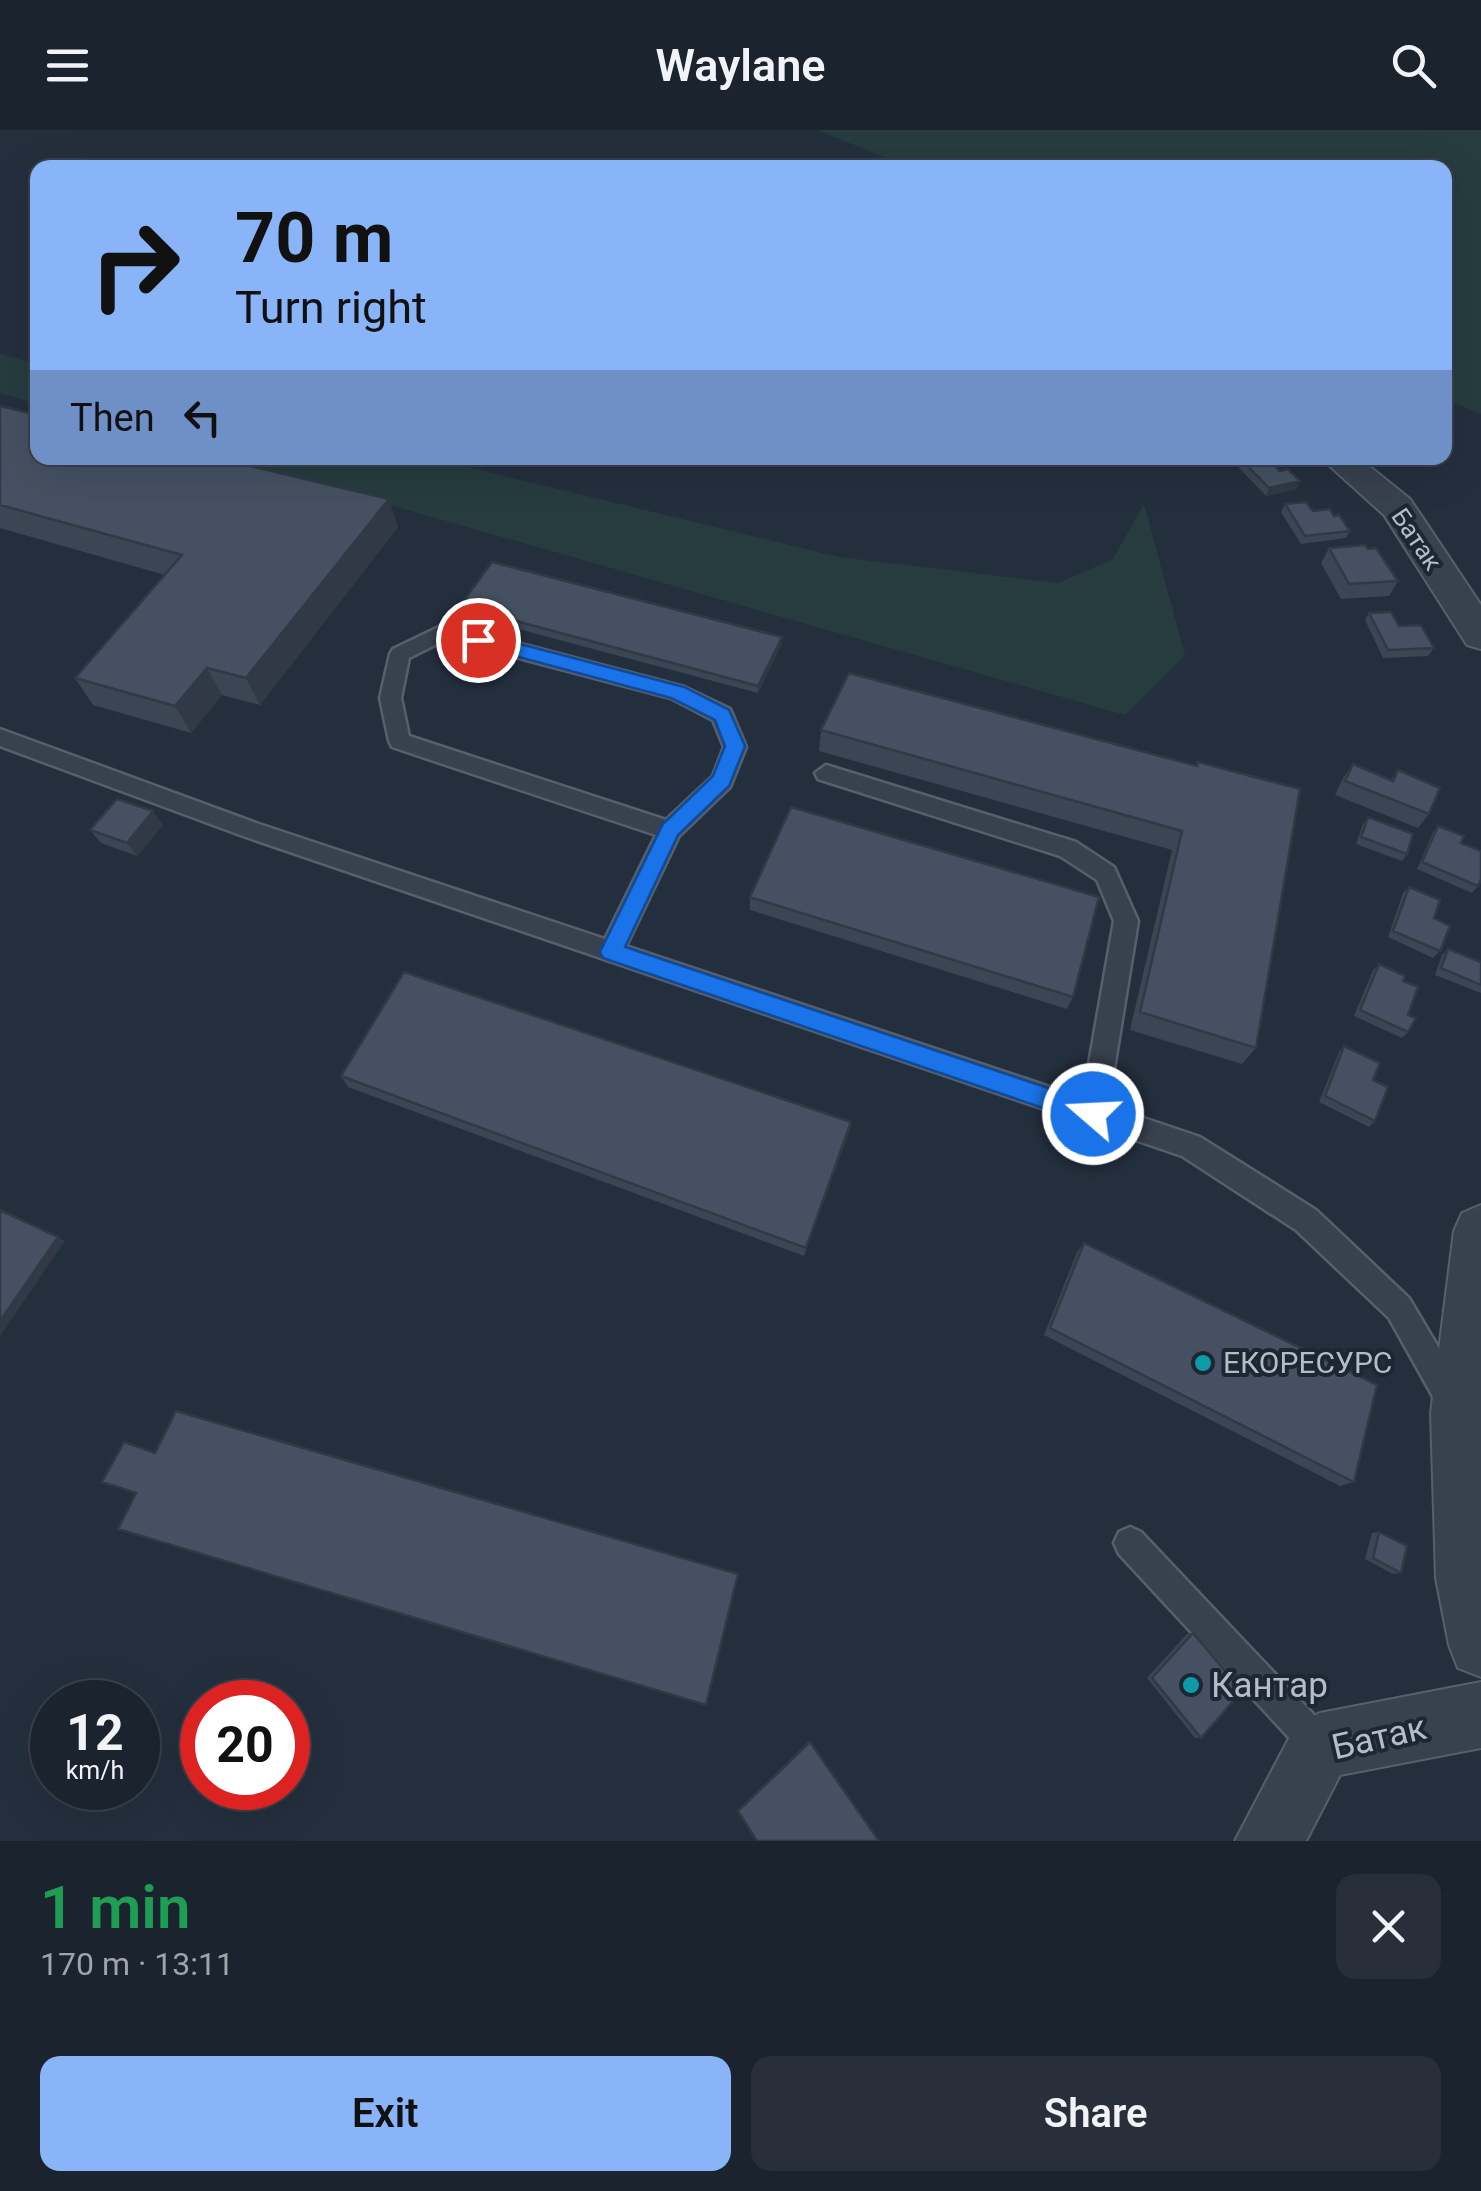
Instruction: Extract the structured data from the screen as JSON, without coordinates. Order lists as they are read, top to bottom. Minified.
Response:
{"streets":{"street":["Батак"]},"places":["ЕКОРЕСУРС","Кантар"],"page":{"header":"Waylane","turn":["70 m","Turn right"],"then":"Then","speed":"12 km/h","limit":"20","heading":["1 min","170 m · 13:11"],"buttons":["Exit","Share"]}}
